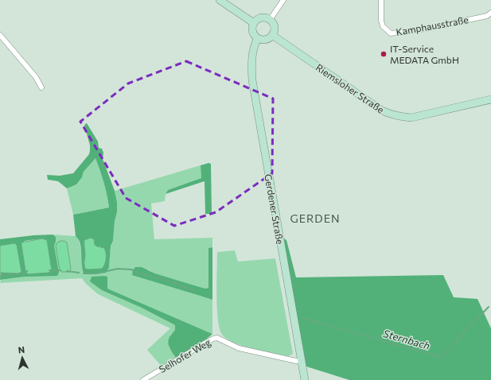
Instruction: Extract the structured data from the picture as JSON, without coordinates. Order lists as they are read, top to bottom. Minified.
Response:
{"streets":{"main road":["Riemsloher Straße","Gerdener Straße"],"street":["Kamphausstraße","Selhofer Weg"]},"crossings":[["Riemsloher Straße","Gerdener Straße"],["Gerdener Straße","Selhofer Weg"]],"districts":["GERDEN"],"water":["Sternbach"],"places":["IT-Service MEDATA GmbH"],"north":"top"}
